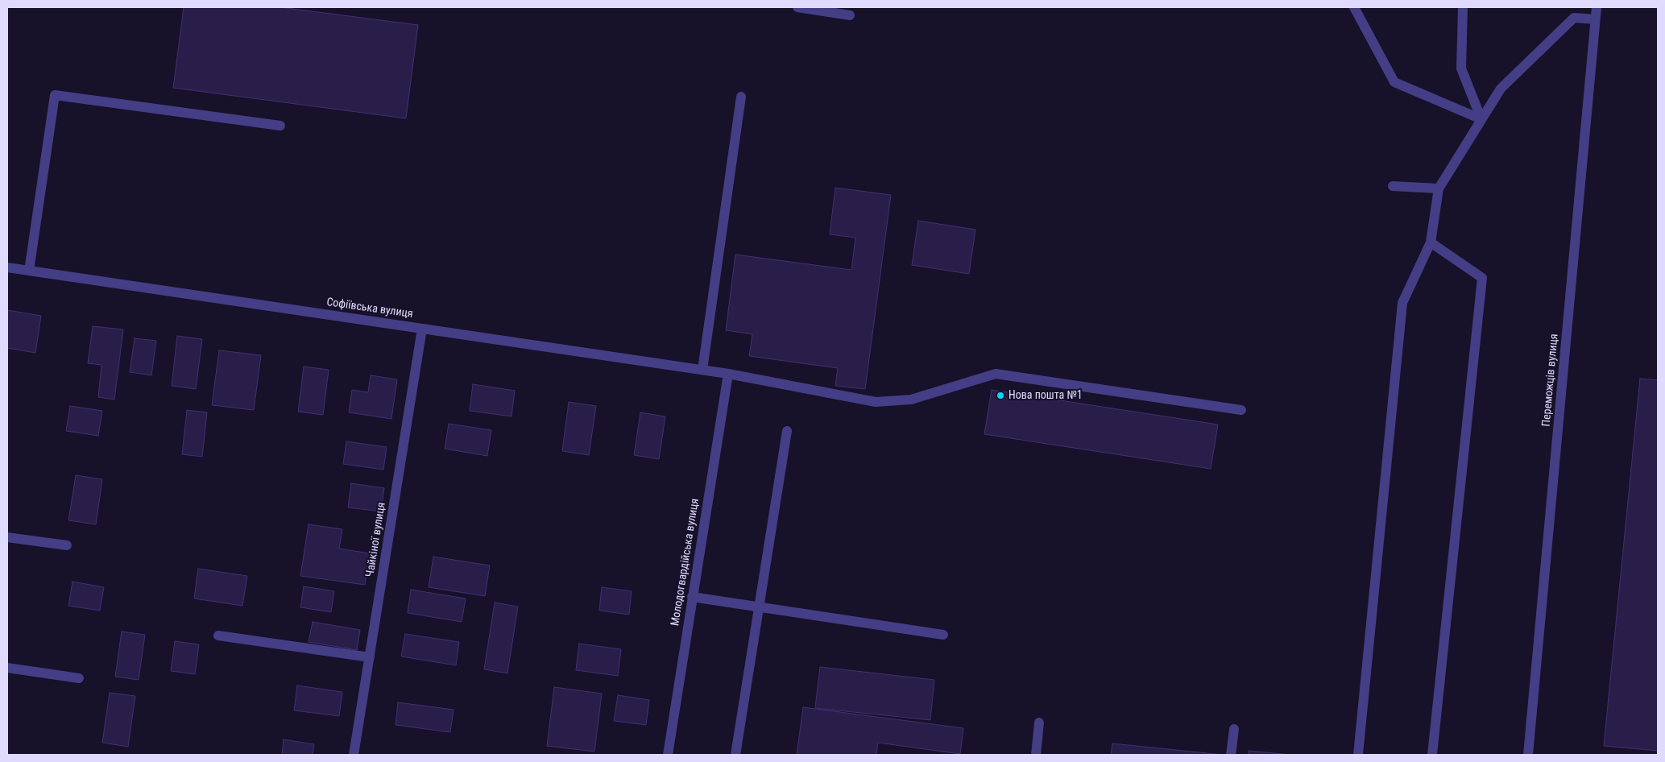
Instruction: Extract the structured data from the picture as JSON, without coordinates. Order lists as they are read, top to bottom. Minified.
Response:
{"streets":{"street":["Софіївська вулиця","Переможців вулиця","Чайкіної вулиця","Молодогвардійська вулиця"]},"crossings":[["Софіївська вулиця","Чайкіної вулиця"],["Софіївська вулиця","Молодогвардійська вулиця"]],"places":["Нова пошта №1"]}
